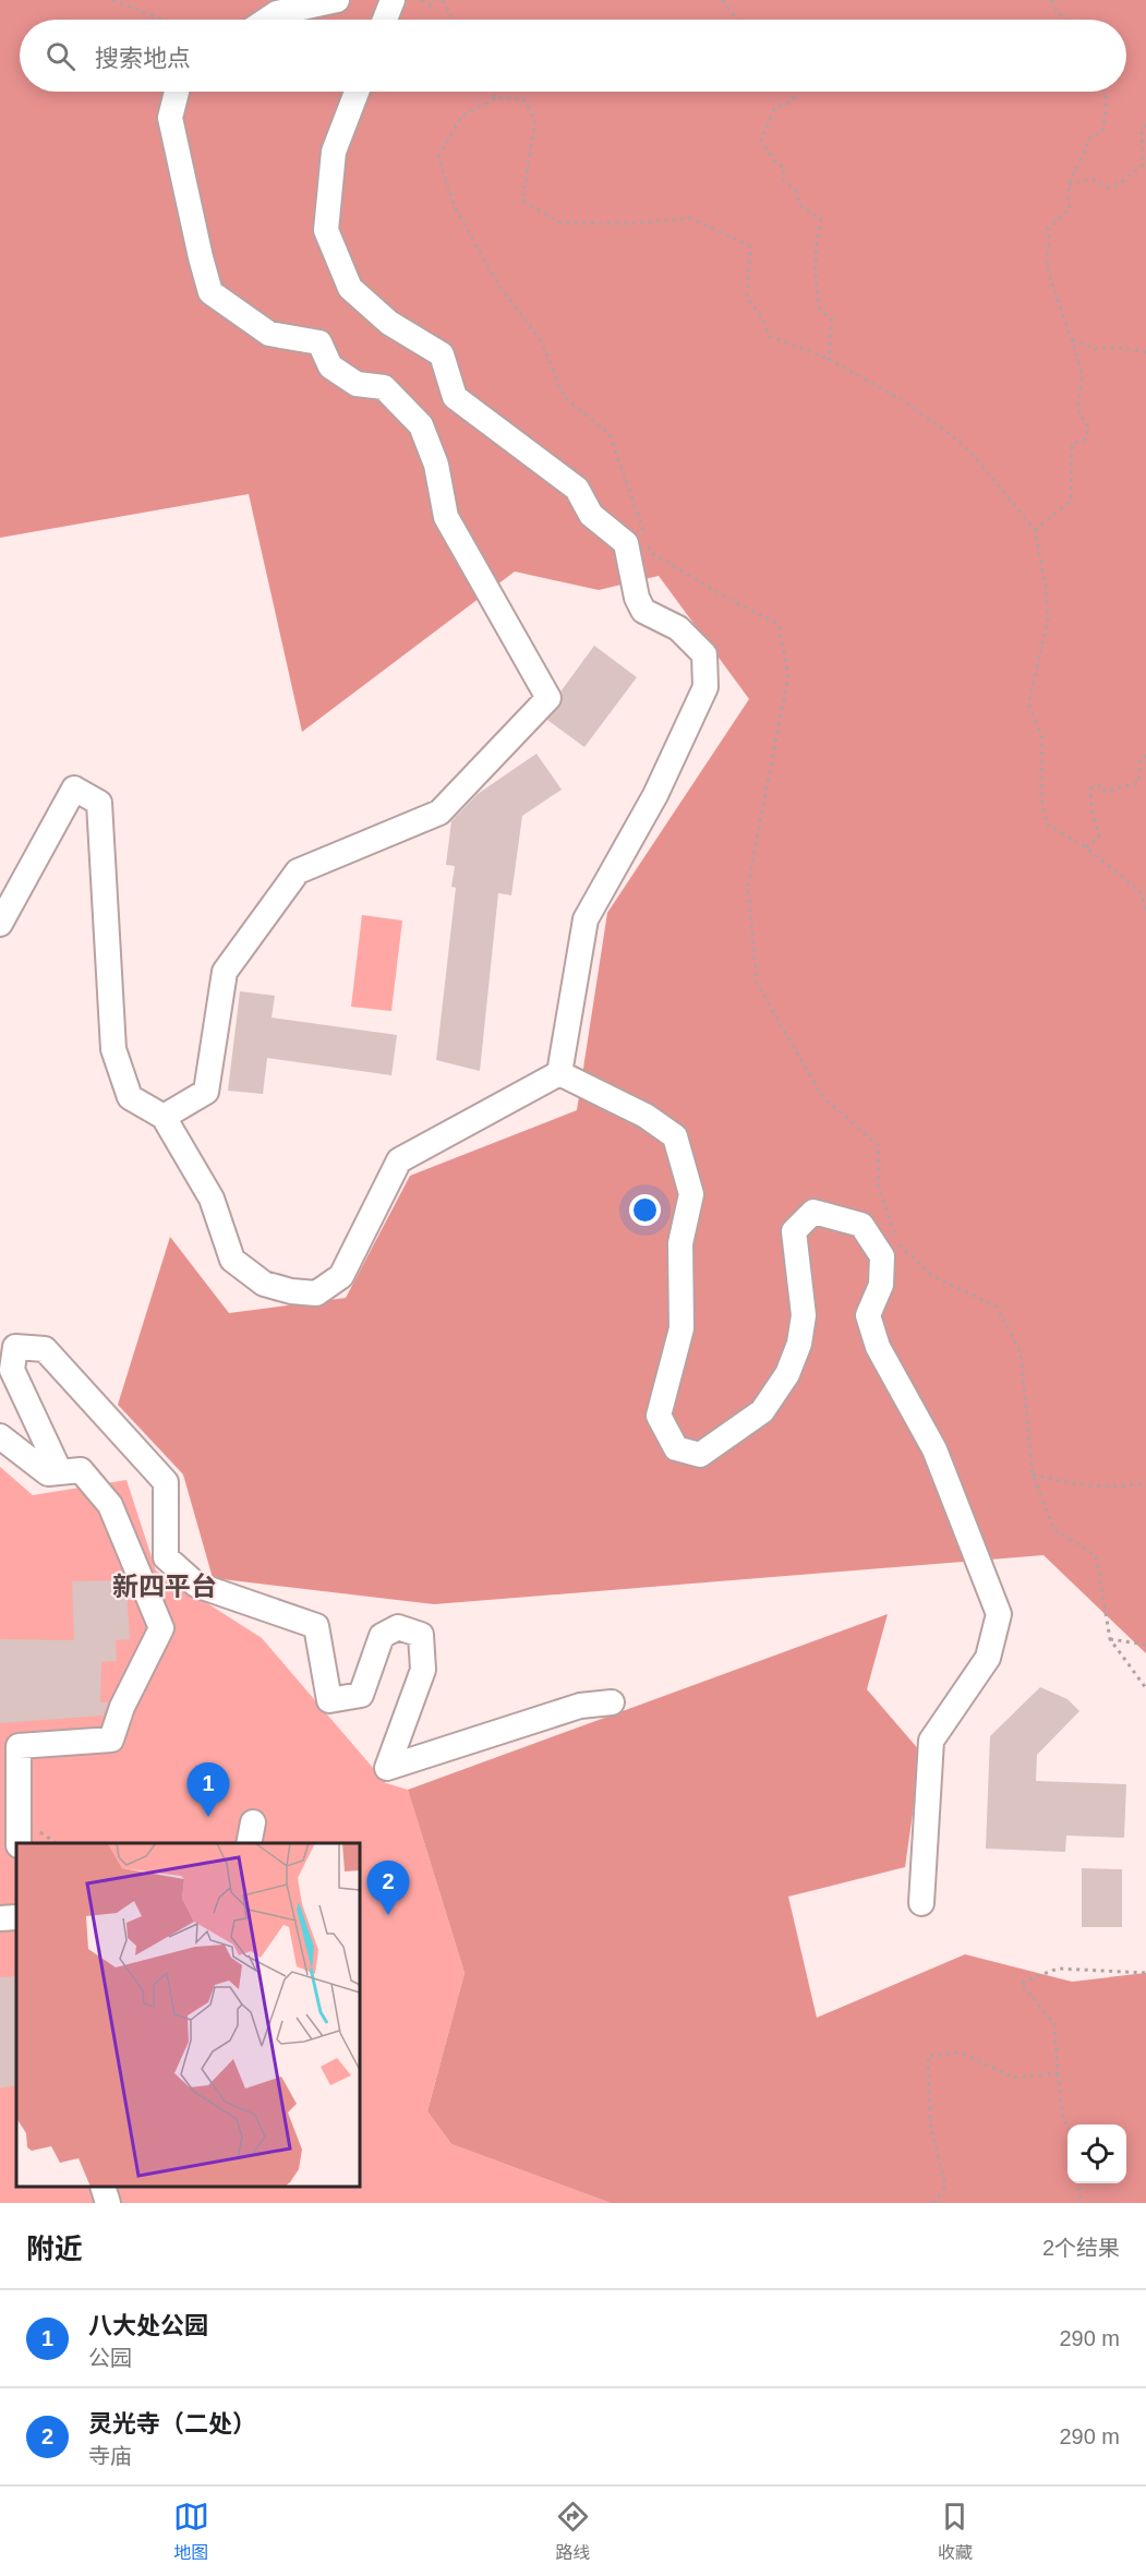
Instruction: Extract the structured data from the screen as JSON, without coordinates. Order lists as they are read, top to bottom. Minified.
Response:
{"districts":["新四平台"],"page":{"search":"搜索地点","pins":["1","2"],"heading":["附近","2个结果"],"list":[{"mark":"1","name":"八大处公园","note":"公园","value":"290 m"},{"mark":"2","name":"灵光寺（二处）","note":"寺庙","value":"290 m"}],"nav":["地图","路线","收藏"]}}
